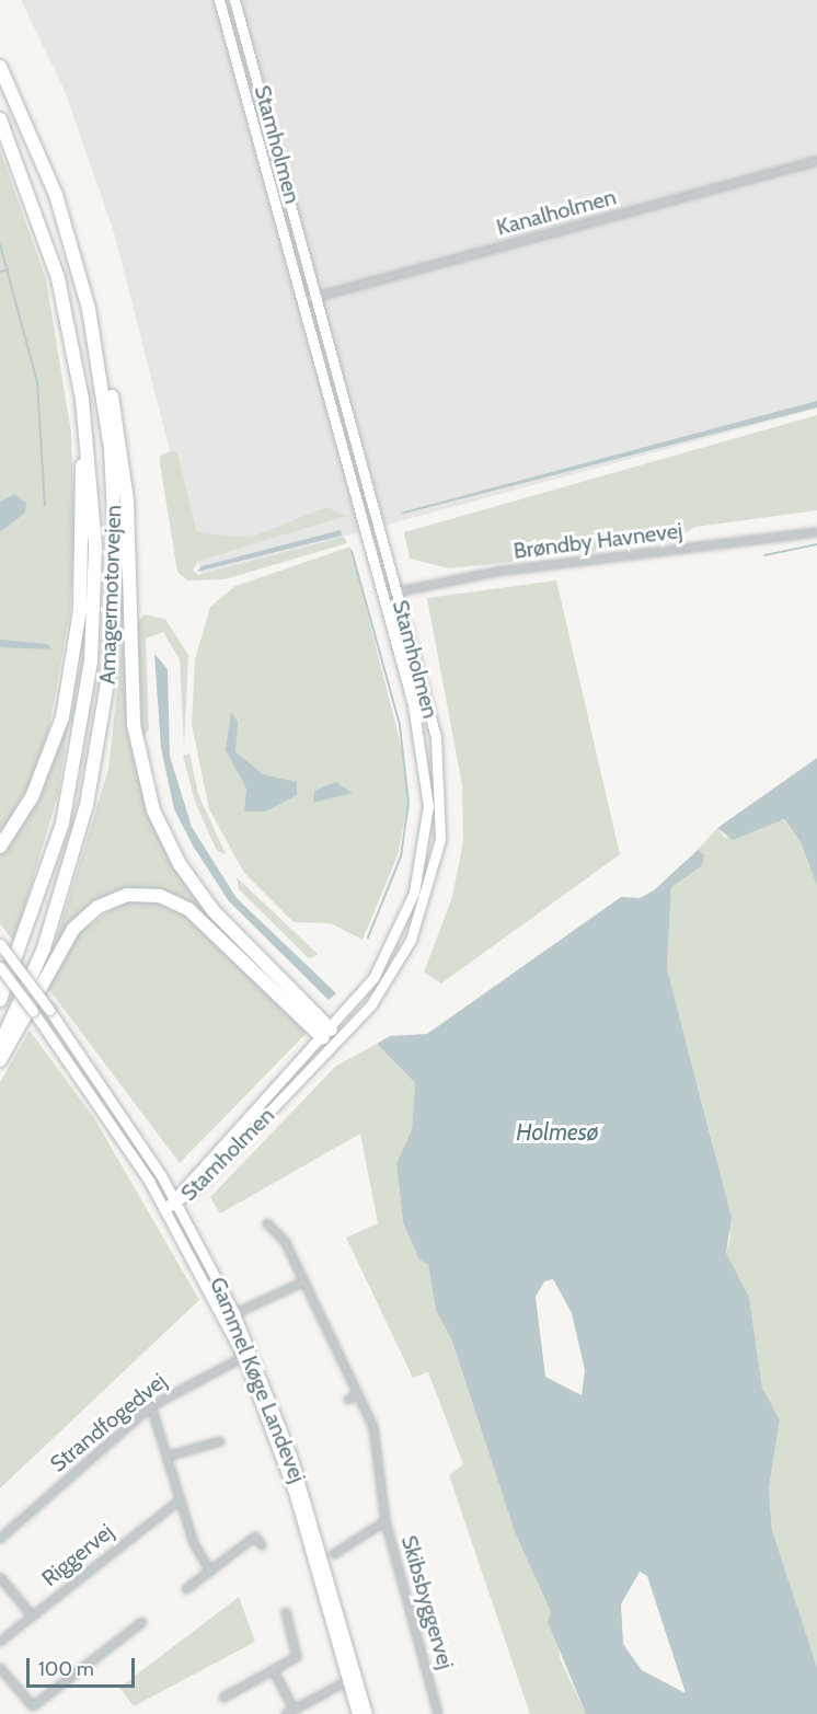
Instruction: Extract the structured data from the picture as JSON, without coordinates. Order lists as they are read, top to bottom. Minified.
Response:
{"streets":{"highway":["Amagermotorvejen"],"street":["Stamholmen","Kanalholmen","Brøndby Havnevej","Gammel Køge Landevej","Strandfogedvej","Riggervej","Skibsbyggervej"]},"crossings":[["Stamholmen","Kanalholmen"],["Stamholmen","Brøndby Havnevej"],["Stamholmen","Gammel Køge Landevej"],["Gammel Køge Landevej","Strandfogedvej"]],"water":["Holmesø"],"scale_bar":"100 m"}
